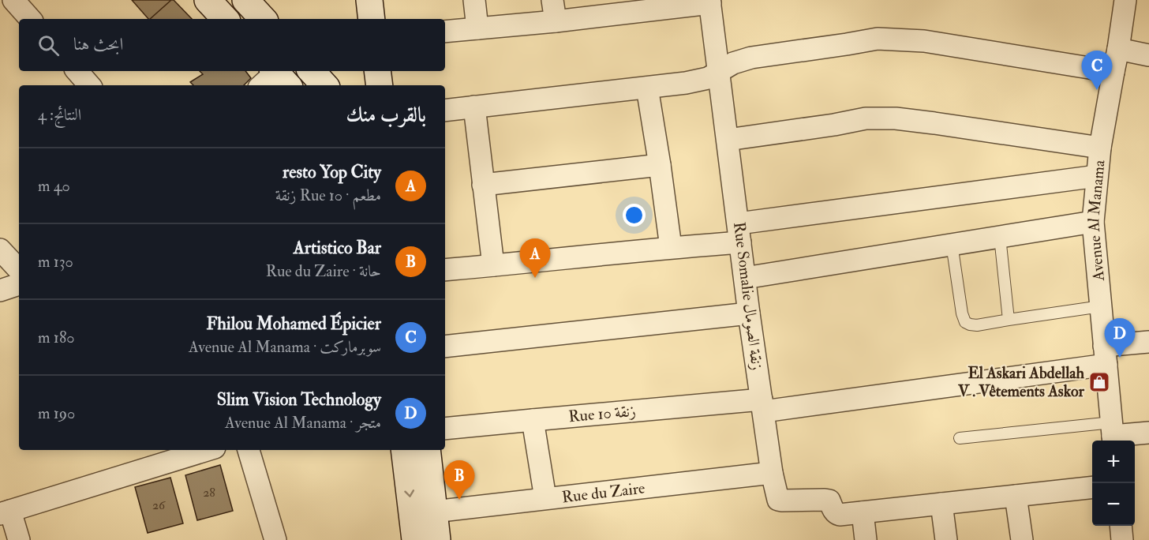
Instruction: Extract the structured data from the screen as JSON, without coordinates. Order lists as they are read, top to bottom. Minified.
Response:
{"streets":{"street":["Avenue Al Manama","Rue Somalie زنقة الصومال","Rue 10 زنقة","Rue du Zaire"]},"crossings":[["Avenue Al Manama","Rue 10 زنقة"],["Rue Somalie زنقة الصومال","Rue 10 زنقة"],["Rue Somalie زنقة الصومال","Rue du Zaire"]],"places":{"shop":["El Askari Abdellah V . Vêtements Askor"]},"house_numbers":["28","26"],"page":{"search":"ابحث هنا","pins":["C","A","D","B"],"heading":["بالقرب منك","النتائج: 4"],"list":[{"mark":"A","name":"resto Yop City","note":"مطعم · Rue 10 زنقة","value":"40 m"},{"mark":"B","name":"Artistico Bar","note":"حانة · Rue du Zaire","value":"130 m"},{"mark":"C","name":"Fhilou Mohamed Épicier","note":"سوبرماركت · Avenue Al Manama","value":"180 m"},{"mark":"D","name":"Slim Vision Technology","note":"متجر · Avenue Al Manama","value":"190 m"}],"map_buttons":["+","−"]}}
